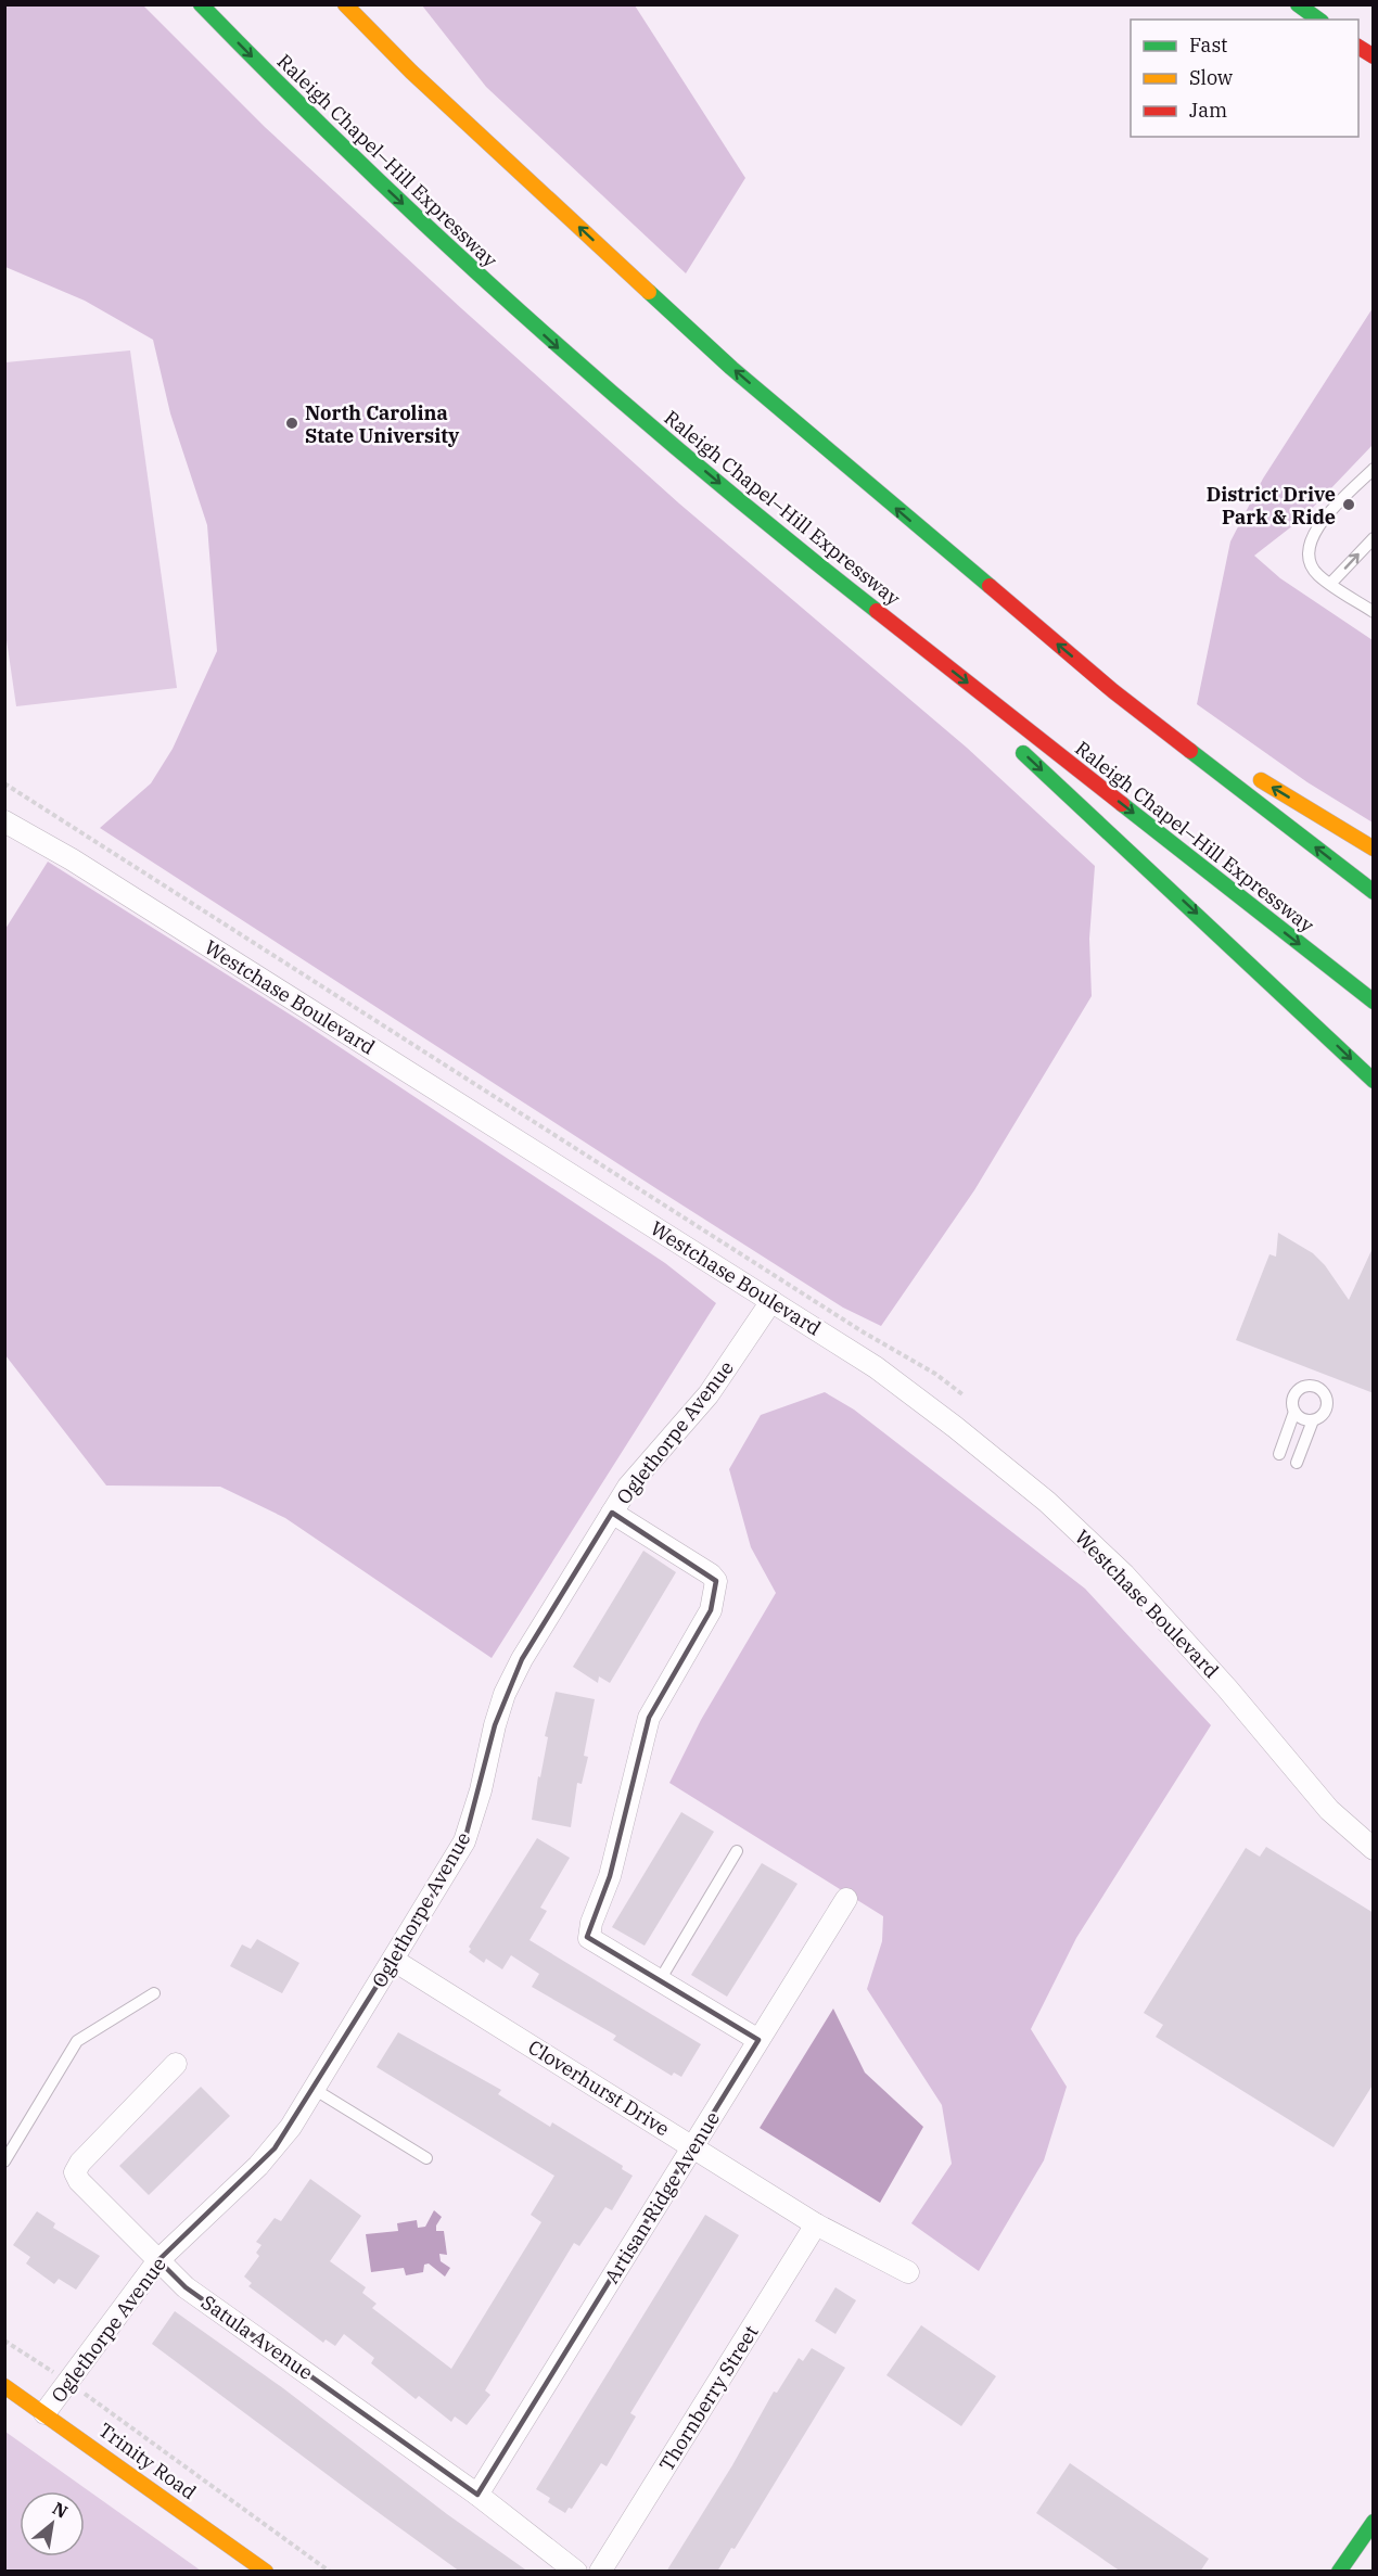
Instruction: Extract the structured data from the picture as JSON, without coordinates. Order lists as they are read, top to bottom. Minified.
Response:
{"streets":{"main road":["Raleigh Chapel–Hill Expressway","Trinity Road"],"street":["Westchase Boulevard","Oglethorpe Avenue","Cloverhurst Drive","Artisan Ridge Avenue","Satula Avenue","Thornberry Street"]},"crossings":[["Westchase Boulevard","Oglethorpe Avenue"],["Oglethorpe Avenue","Cloverhurst Drive"],["Oglethorpe Avenue","Satula Avenue"],["Oglethorpe Avenue","Trinity Road"],["Cloverhurst Drive","Artisan Ridge Avenue"],["Cloverhurst Drive","Thornberry Street"],["Artisan Ridge Avenue","Satula Avenue"]],"places":["North Carolina State University","District Drive Park & Ride"],"legend":["Fast","Slow","Jam"],"north":"top right"}
